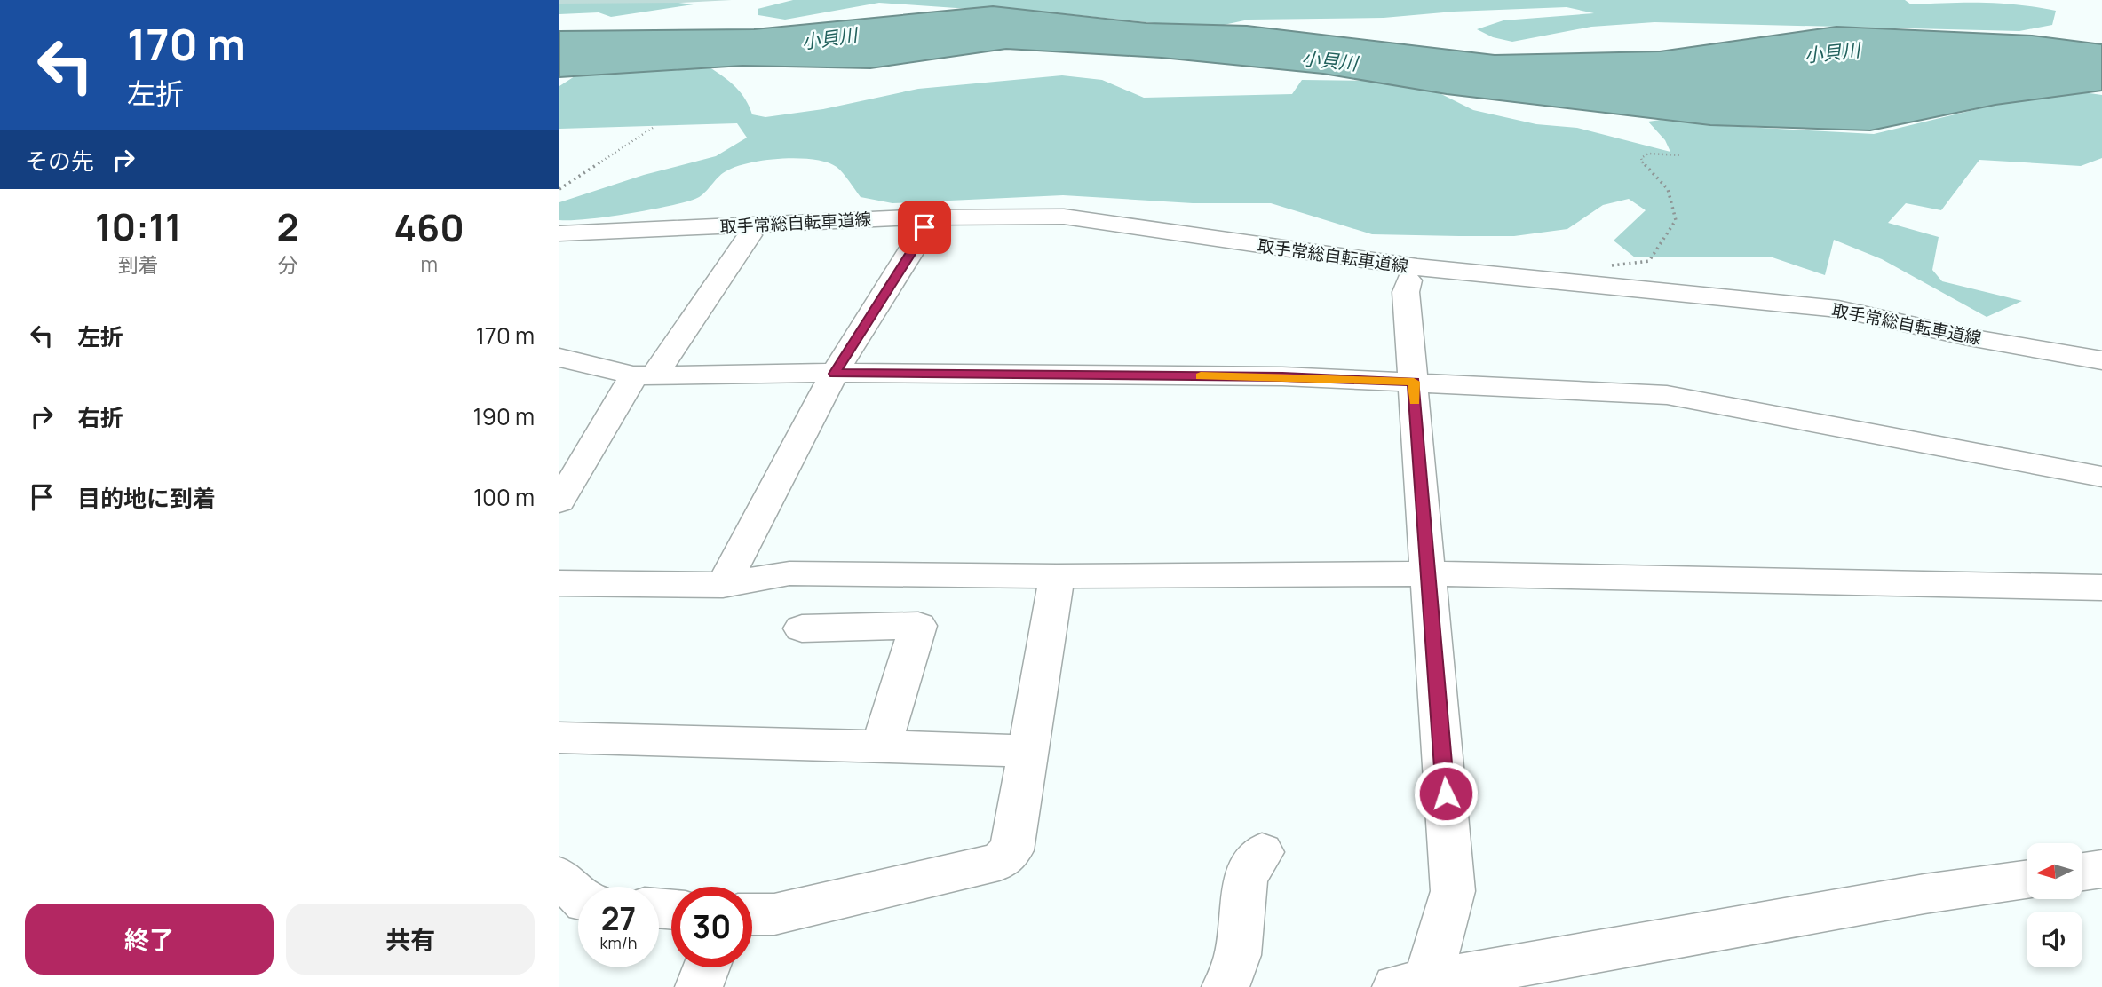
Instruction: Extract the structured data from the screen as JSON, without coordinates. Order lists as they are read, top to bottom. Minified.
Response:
{"streets":{"street":["取手常総自転車道線"]},"water":["小貝川"],"north":"left","page":{"turn":["170 m","左折"],"then":"その先","eta":["10:11","到着","2","分","460","m"],"list":[{"name":"左折","value":"170 m"},{"name":"右折","value":"190 m"},{"name":"目的地に到着","value":"100 m"}],"speed":"27 km/h","limit":"30","buttons":["終了","共有"]}}
